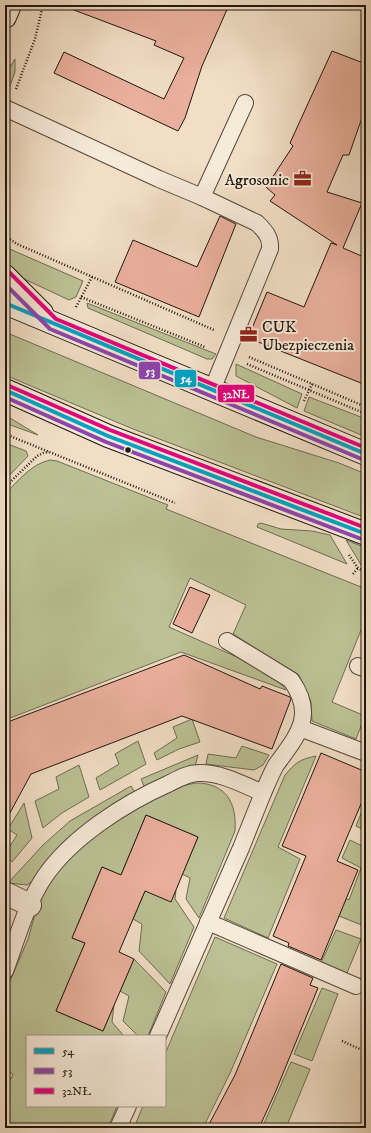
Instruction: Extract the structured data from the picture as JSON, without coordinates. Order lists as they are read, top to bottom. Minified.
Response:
{"places":{"office":["Agrosonic","CUK Ubezpieczenia"]},"lines":["transit line 32NŁ","transit line 53","transit line 54"],"legend":["54","53","32NŁ"]}
